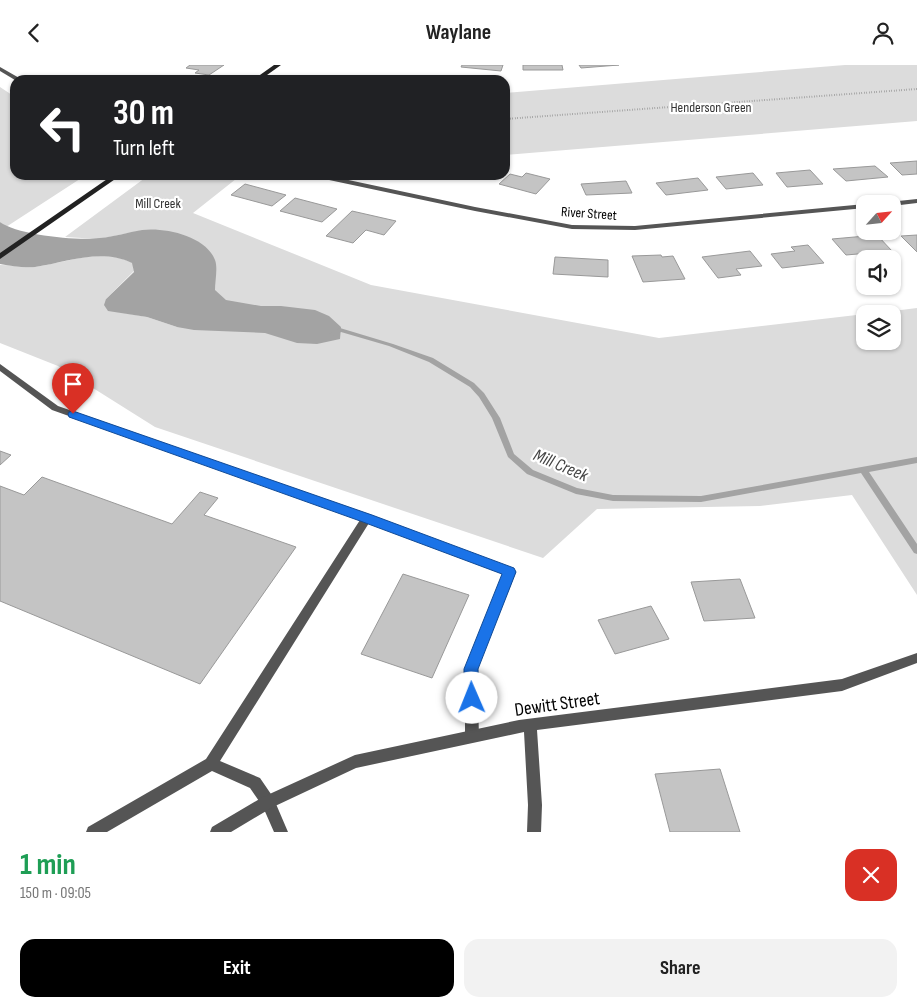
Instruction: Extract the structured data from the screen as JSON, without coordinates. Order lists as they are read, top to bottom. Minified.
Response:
{"streets":{"street":["River Street","Dewitt Street"]},"water":["Mill Creek"],"parks":["Henderson Green","Mill Creek"],"north":"top right","page":{"header":"Waylane","turn":["30 m","Turn left"],"heading":["1 min","150 m · 09:05"],"buttons":["Exit","Share"]}}
